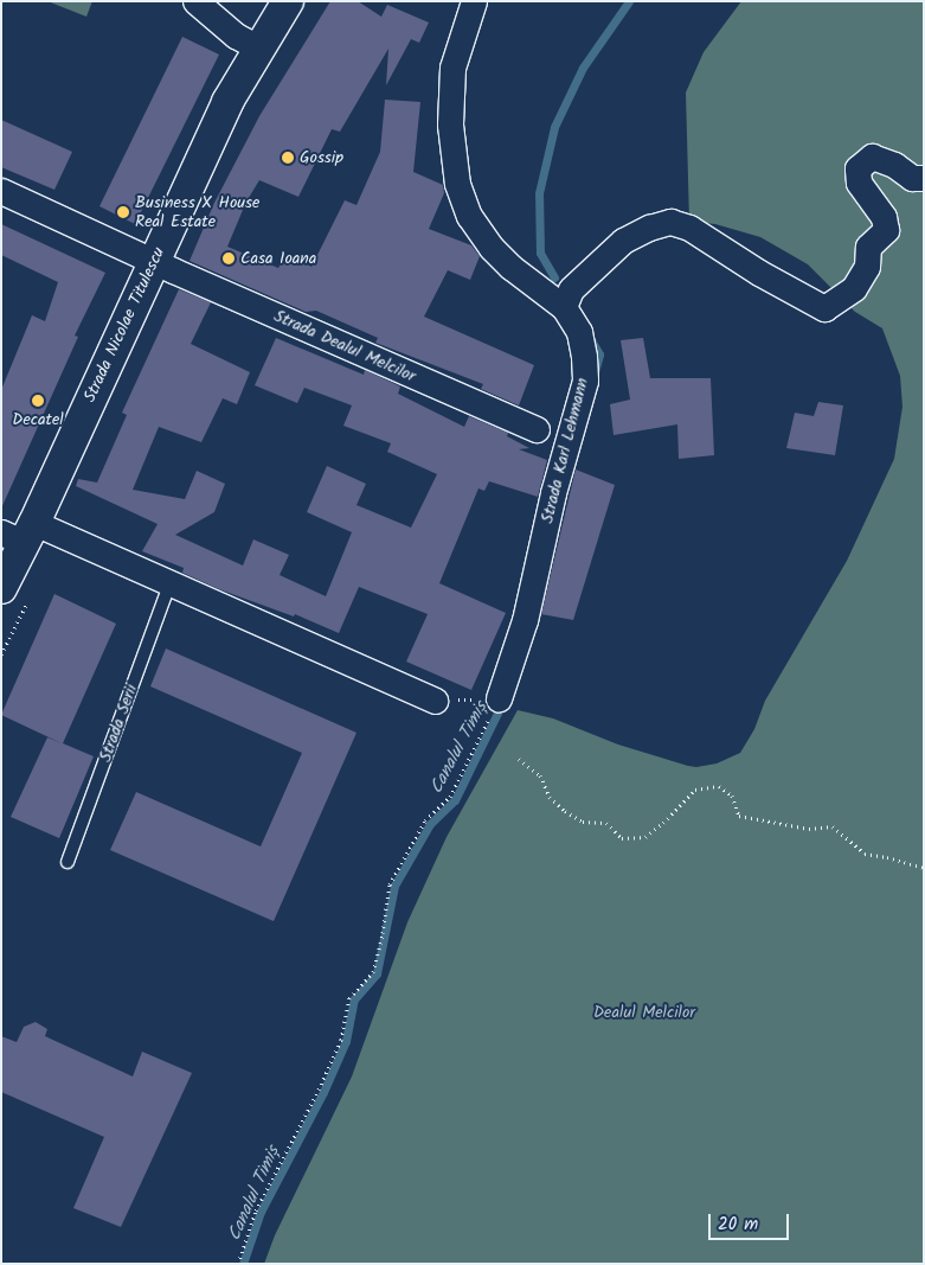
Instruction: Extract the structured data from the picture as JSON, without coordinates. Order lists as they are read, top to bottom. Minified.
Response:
{"streets":{"street":["Strada Nicolae Titulescu","Strada Dealul Melcilor","Strada Karl Lehmann"],"lane":["Strada Serii"]},"crossings":[["Strada Nicolae Titulescu","Strada Dealul Melcilor"]],"water":["Canalul Timiș"],"parks":["Dealul Melcilor"],"places":["Gossip","Business X House Real Estate","Casa Ioana","Decatel"],"scale_bar":"20 m"}
